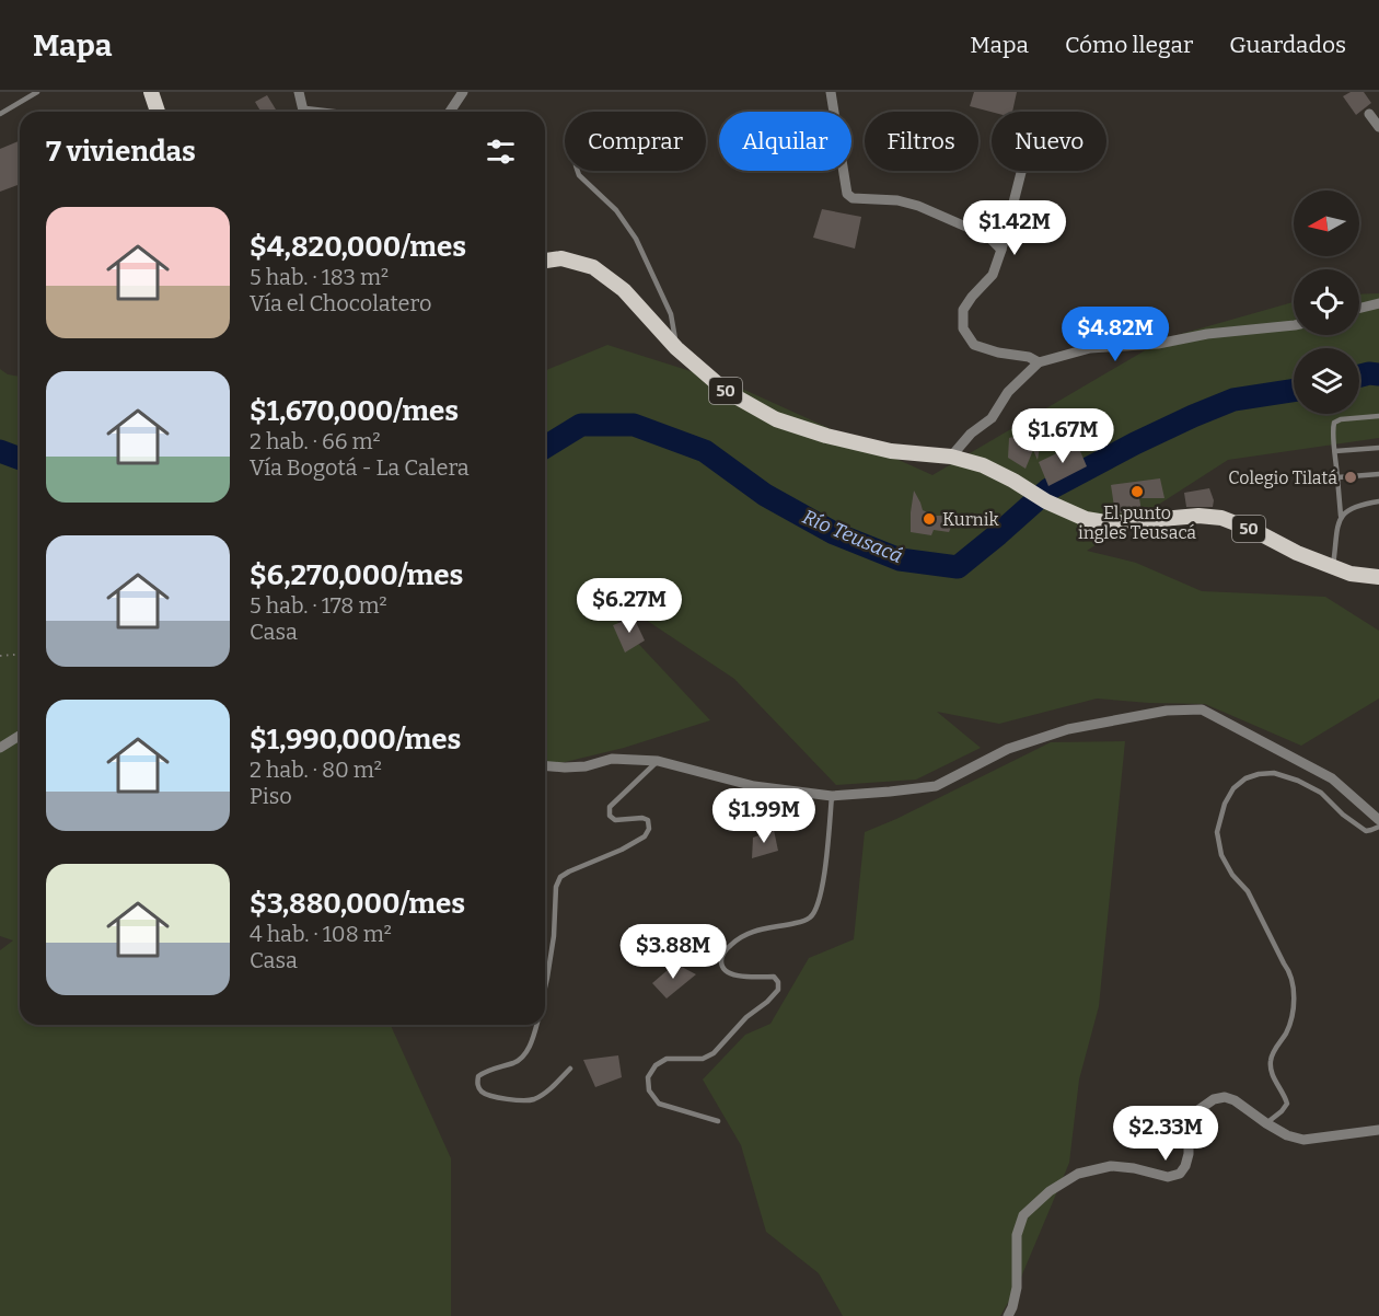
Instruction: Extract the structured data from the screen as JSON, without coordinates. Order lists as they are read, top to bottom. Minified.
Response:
{"streets":{"main road":["50"]},"water":["Río Teusacá"],"places":["Colegio Tilatá","El punto ingles Teusacá","Kurnik"],"north":"left","page":{"header":"Mapa","nav":["Mapa","Cómo llegar","Guardados"],"chip":["Comprar","Alquilar","Filtros","Nuevo"],"heading":"7 viviendas","list":[{"name":"$4,820,000/mes","note":"5 hab. · 183 m² · Vía el Chocolatero"},{"name":"$1,670,000/mes","note":"2 hab. · 66 m² · Vía Bogotá - La Calera"},{"name":"$6,270,000/mes","note":"5 hab. · 178 m² · Casa"},{"name":"$1,990,000/mes","note":"2 hab. · 80 m² · Piso"},{"name":"$3,880,000/mes","note":"4 hab. · 108 m² · Casa"}],"price":["$1.42M","$4.82M","$1.67M","$6.27M","$1.99M","$3.88M","$2.33M"]}}
